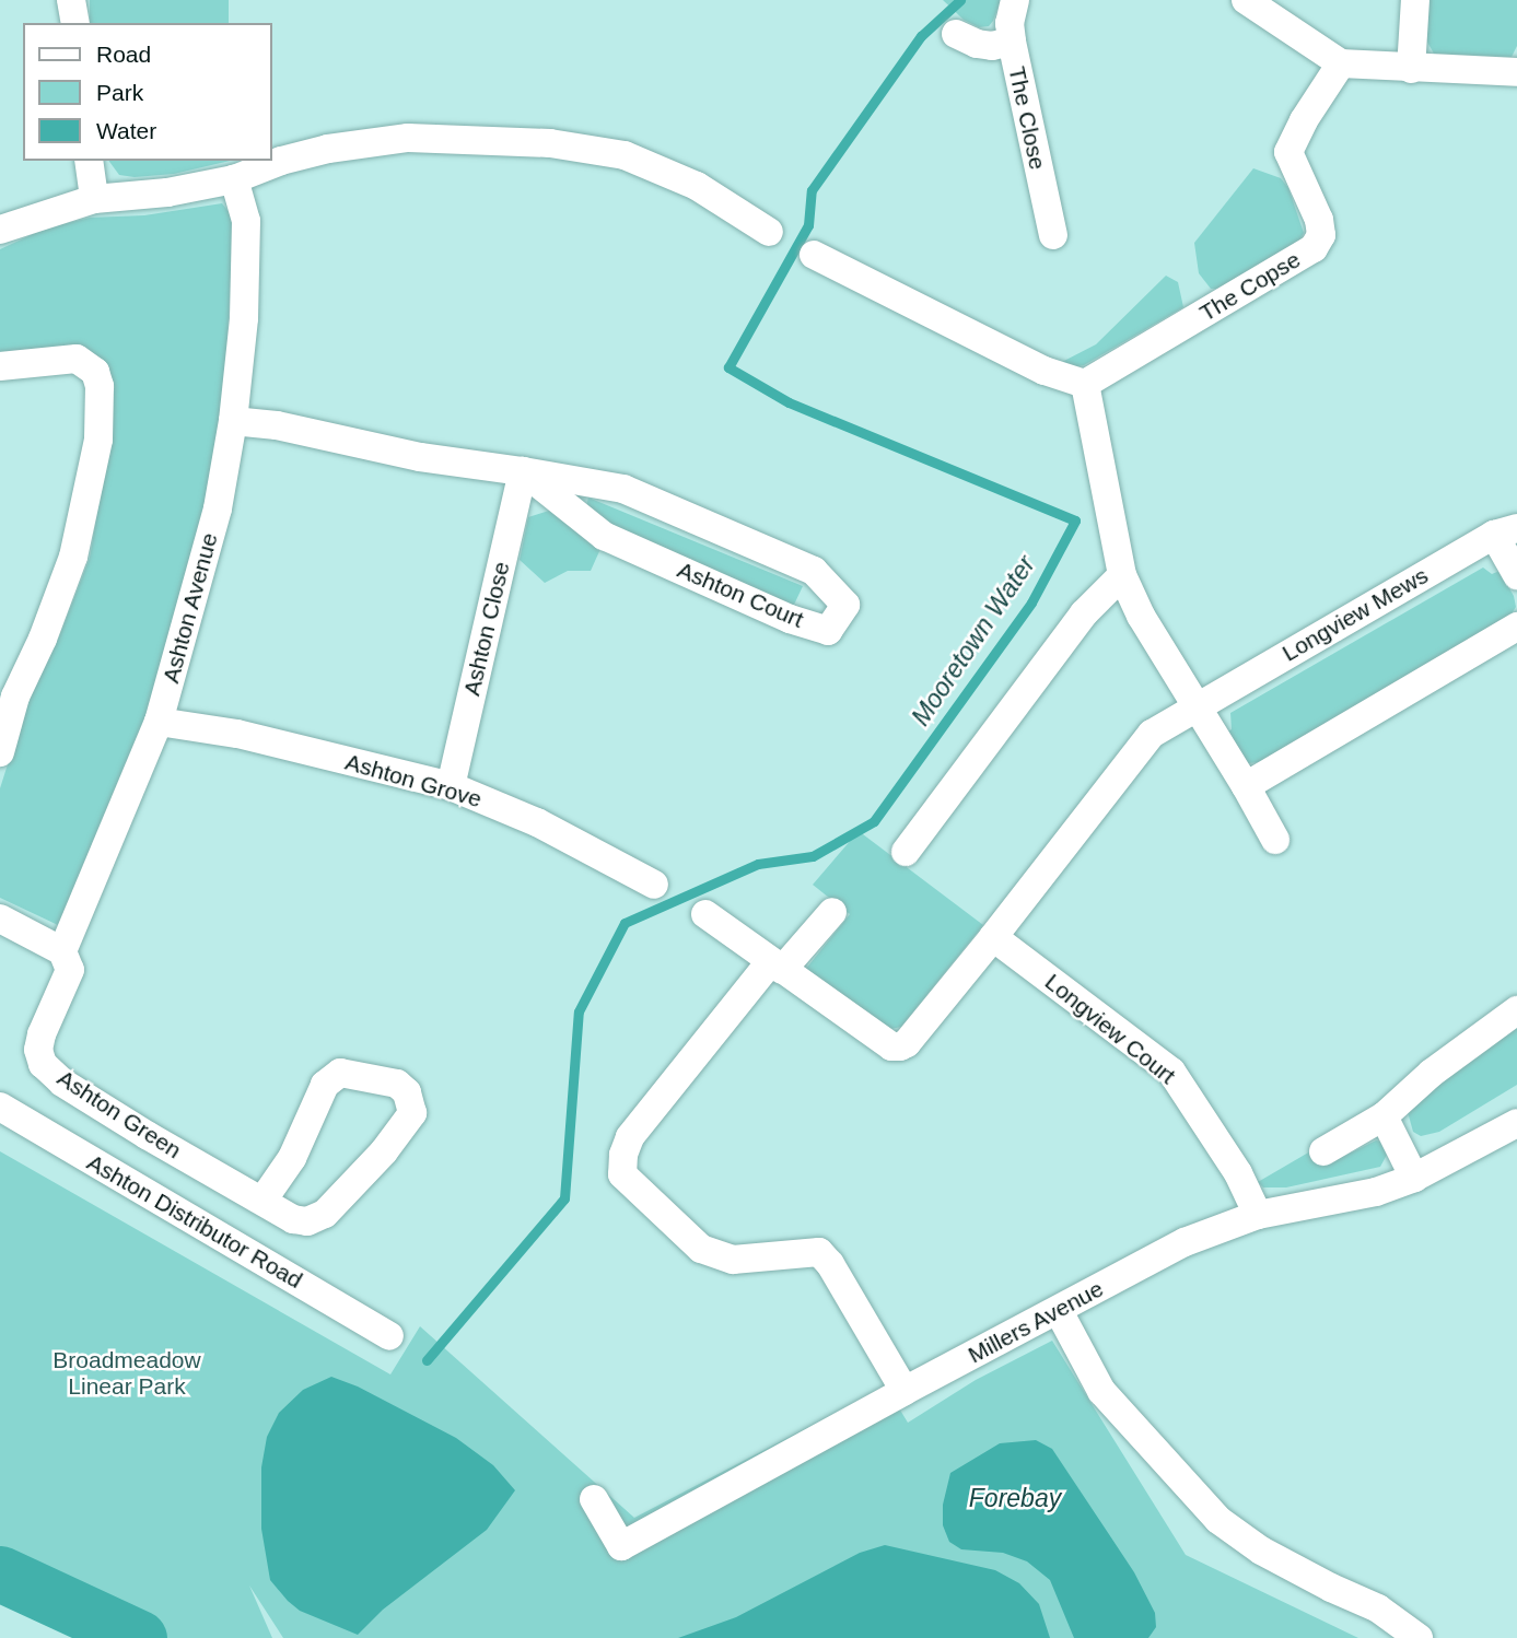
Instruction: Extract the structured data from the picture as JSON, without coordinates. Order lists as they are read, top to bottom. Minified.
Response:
{"streets":{"street":["The Close","The Copse","Ashton Court","Ashton Avenue","Longview Mews","Ashton Close","Ashton Grove","Longview Court","Ashton Green","Ashton Distributor Road","Millers Avenue"]},"crossings":[["Ashton Court","Ashton Avenue"],["Ashton Court","Ashton Close"],["Ashton Avenue","Ashton Grove"],["Ashton Avenue","Ashton Green"],["Longview Mews","Longview Court"],["Ashton Close","Ashton Grove"],["Longview Court","Millers Avenue"]],"water":["Mooretown Water","Forebay"],"parks":["Broadmeadow Linear Park"],"legend":["Road","Park","Water"]}
